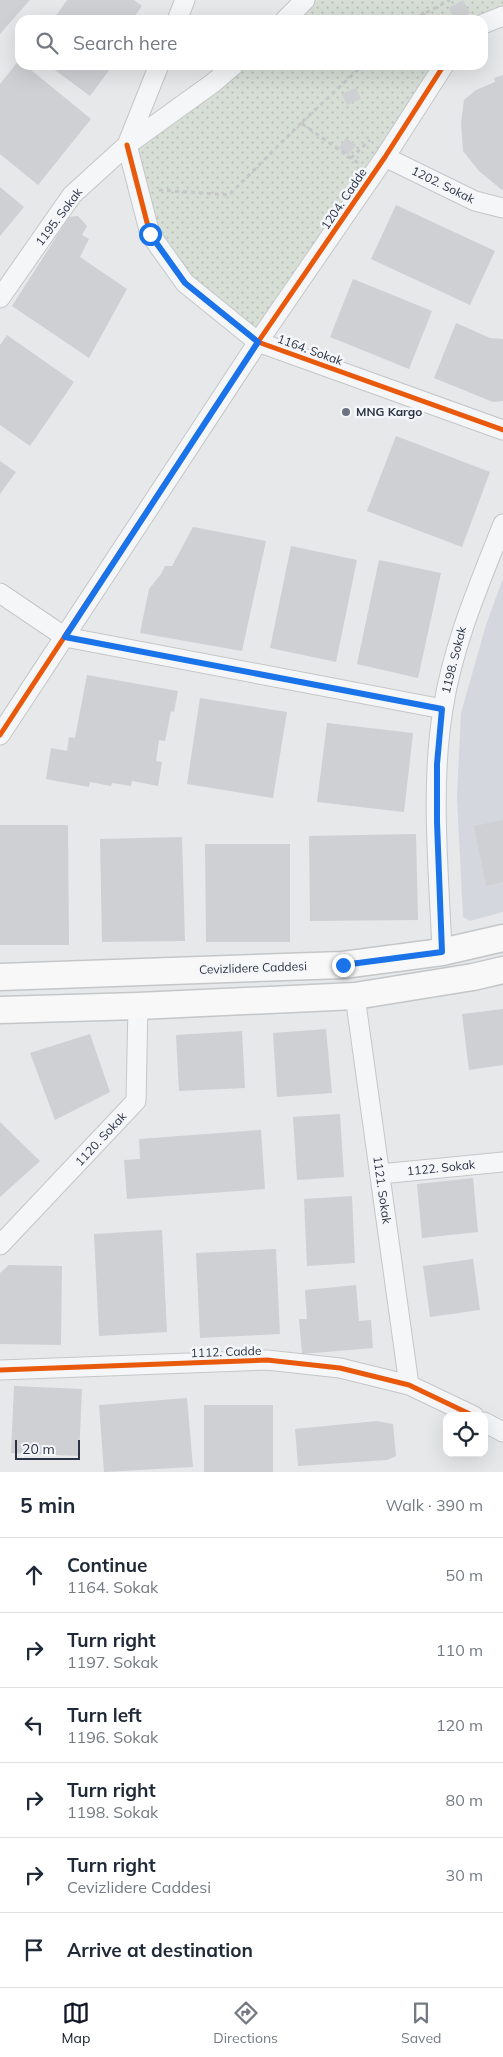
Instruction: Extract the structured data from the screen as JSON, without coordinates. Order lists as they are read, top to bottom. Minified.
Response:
{"streets":{"main road":["Cevizlidere Caddesi"],"street":["1202. Sokak","1204. Cadde","1195. Sokak","1164. Sokak","1198. Sokak","1120. Sokak","1122. Sokak","1121. Sokak","1112. Cadde"]},"crossings":[["1202. Sokak","1204. Cadde"],["1204. Cadde","1164. Sokak"],["1195. Sokak","1164. Sokak"],["1198. Sokak","Cevizlidere Caddesi"],["1122. Sokak","1121. Sokak"],["1121. Sokak","1112. Cadde"]],"places":["MNG Kargo"],"scale_bar":"20 m","page":{"search":"Search here","scale":"20 m","heading":["5 min","Walk · 390 m"],"list":[["Continue","1164. Sokak","50 m"],["Turn right","1197. Sokak","110 m"],["Turn left","1196. Sokak","120 m"],["Turn right","1198. Sokak","80 m"],["Turn right","Cevizlidere Caddesi","30 m"],"Arrive at destination"],"nav":["Map","Directions","Saved"]}}
